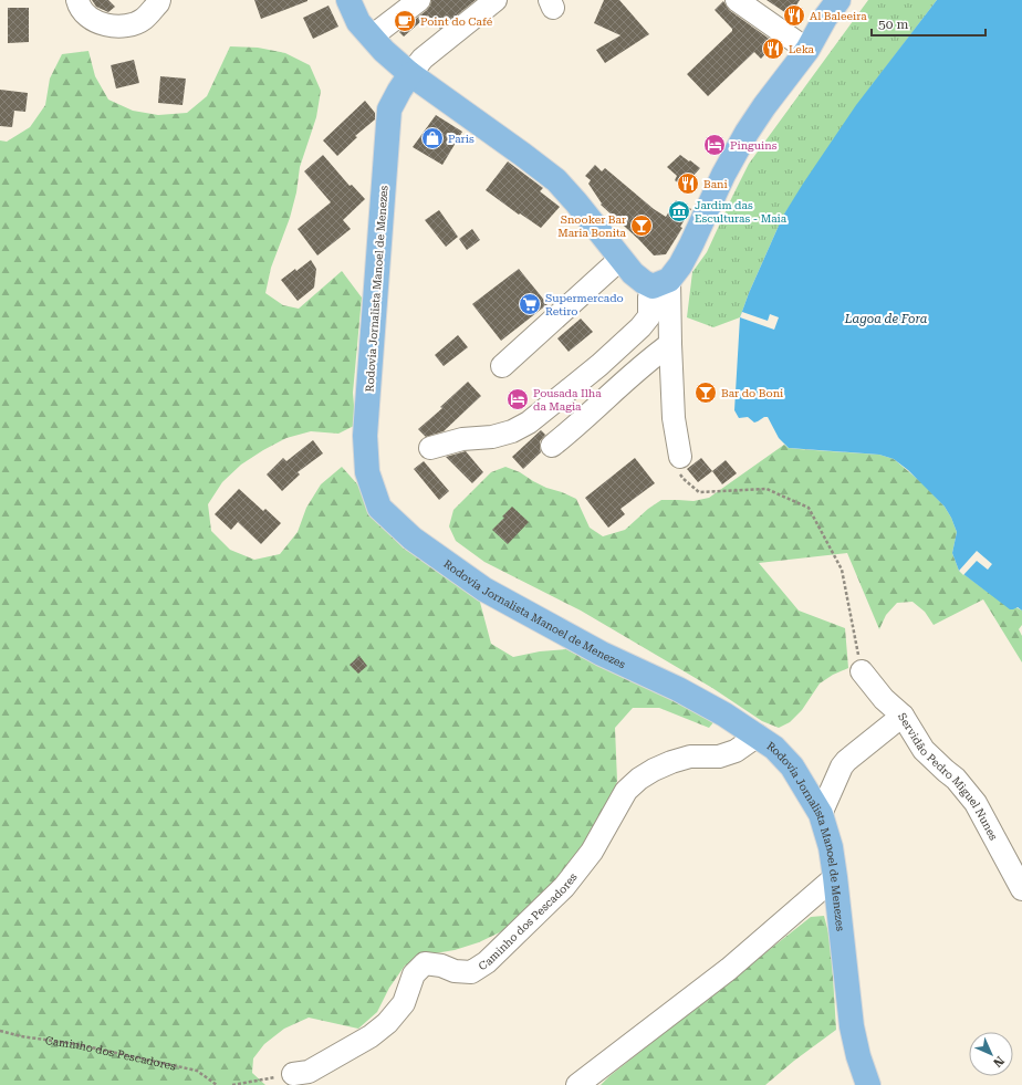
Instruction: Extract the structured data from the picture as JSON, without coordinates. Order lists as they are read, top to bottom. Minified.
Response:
{"streets":{"main road":["Rodovia Jornalista Manoel de Menezes"],"lane":["Servidão Pedro Miguel Nunes","Caminho dos Pescadores"]},"crossings":[["Rodovia Jornalista Manoel de Menezes","Caminho dos Pescadores"]],"water":["Lagoa de Fora"],"places":{"restaurant":["Al Baleeira","Leka","Bani"],"cafe":["Point do Café"],"shop":["Paris"],"hotel":["Pinguins","Pousada Ilha da Magia"],"museum":["Jardim das Esculturas - Maia"],"bar":["Snooker Bar Maria Bonita","Bar do Boni"],"supermarket":["Supermercado Retiro"]},"scale_bar":"50 m","north":"bottom right"}
